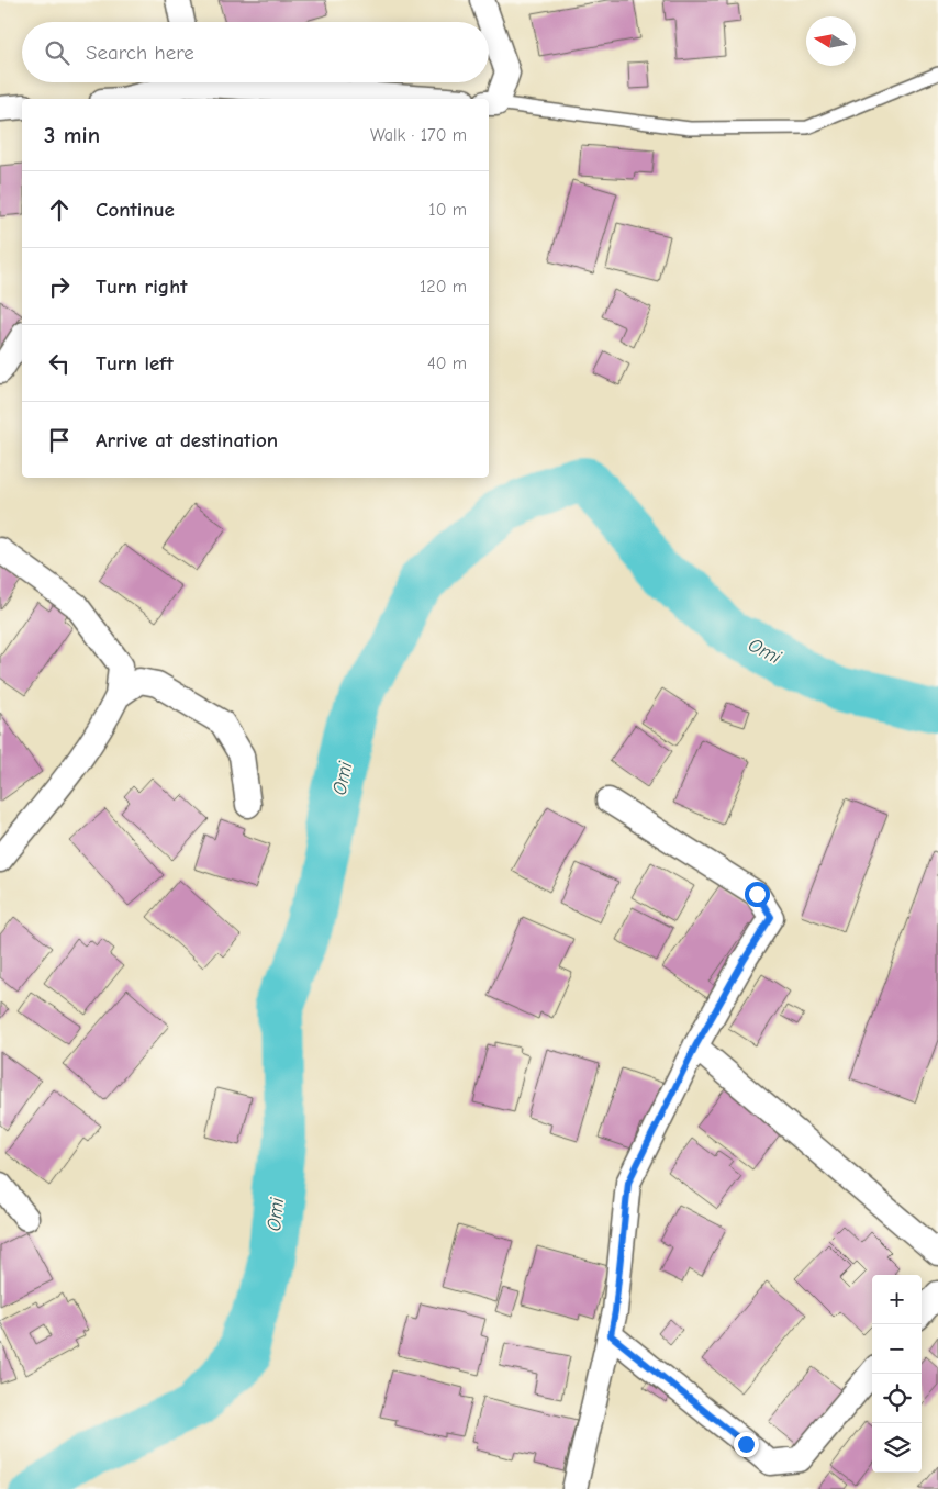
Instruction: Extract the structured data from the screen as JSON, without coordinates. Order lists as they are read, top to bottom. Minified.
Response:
{"water":["Omi"],"north":"left","page":{"search":"Search here","heading":["3 min","Walk · 170 m"],"list":[["Continue","10 m"],["Turn right","120 m"],["Turn left","40 m"],"Arrive at destination"],"map_buttons":["+","−"]}}
